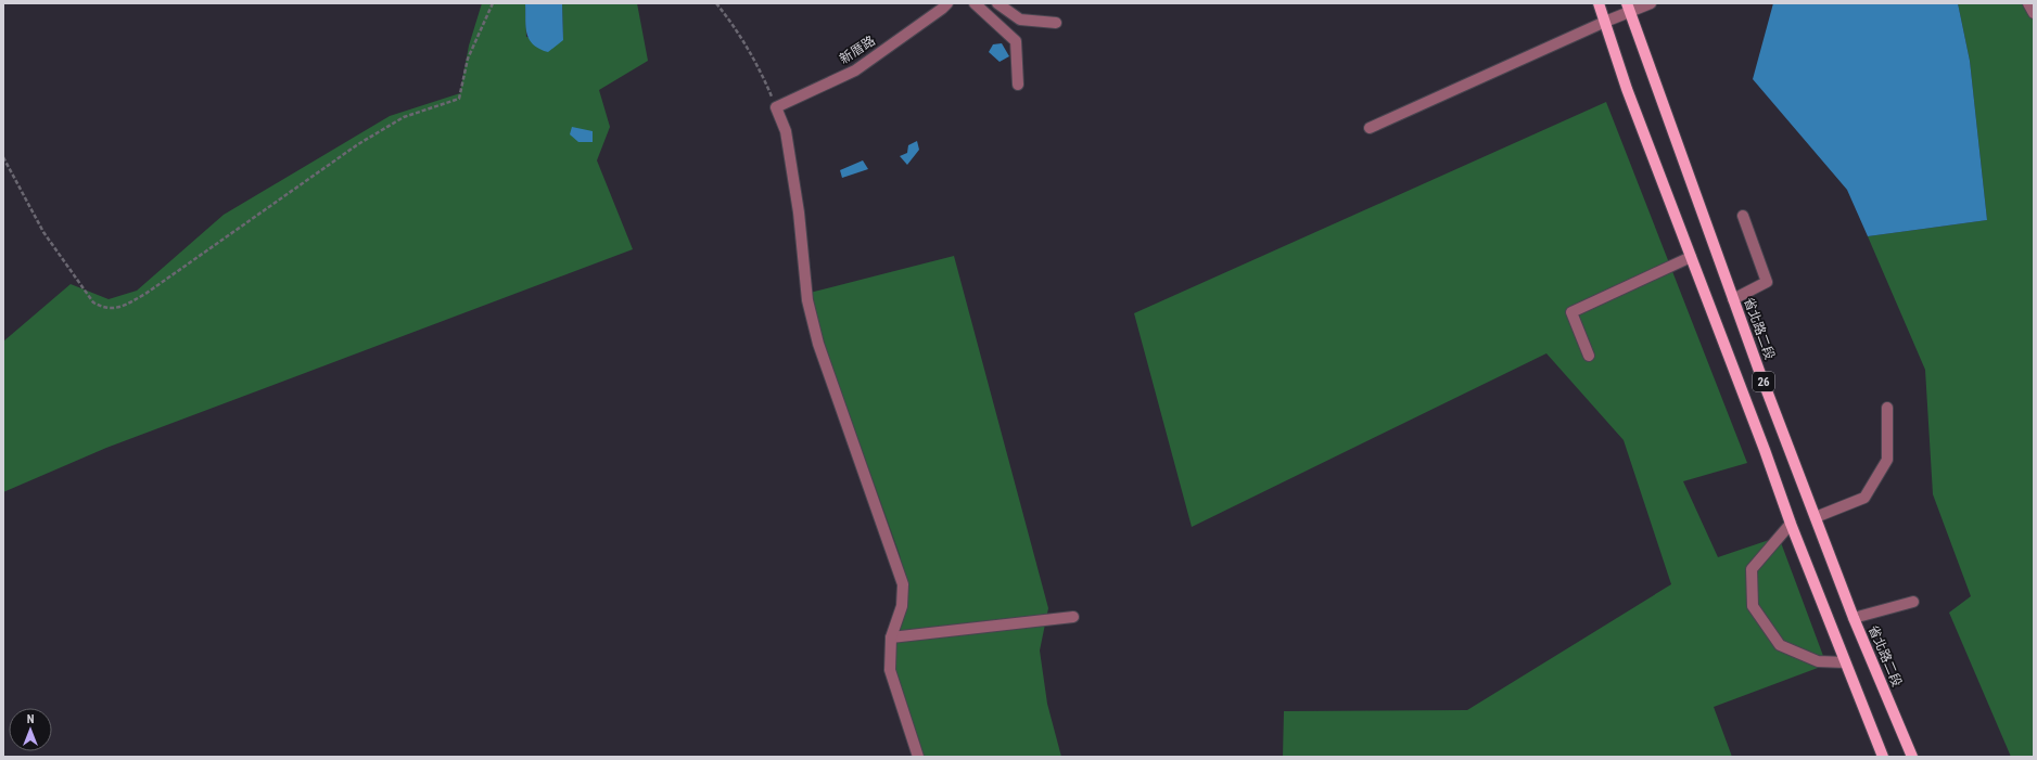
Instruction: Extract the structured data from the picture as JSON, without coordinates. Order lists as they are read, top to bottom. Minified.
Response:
{"streets":{"main road":["省北路二段","26"],"street":["新厝路"]},"north":"top"}
